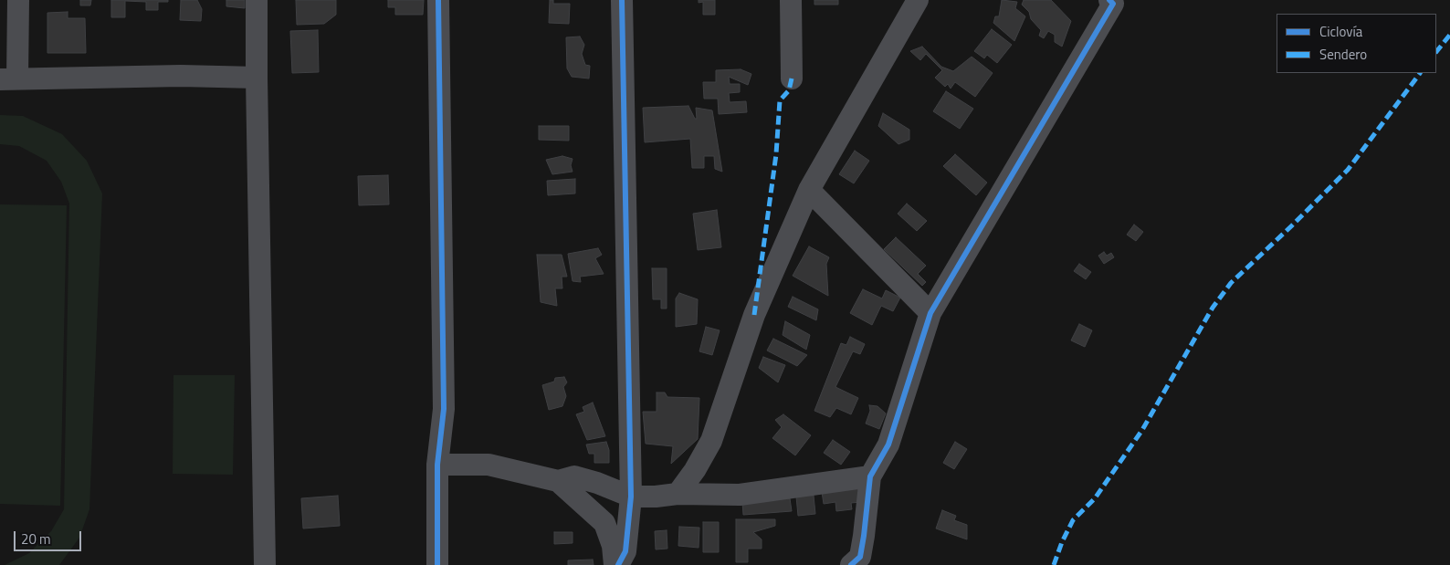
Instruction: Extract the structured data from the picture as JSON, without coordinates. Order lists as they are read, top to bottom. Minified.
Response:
{"legend":["Ciclovía","Sendero"],"scale_bar":"20 m"}
